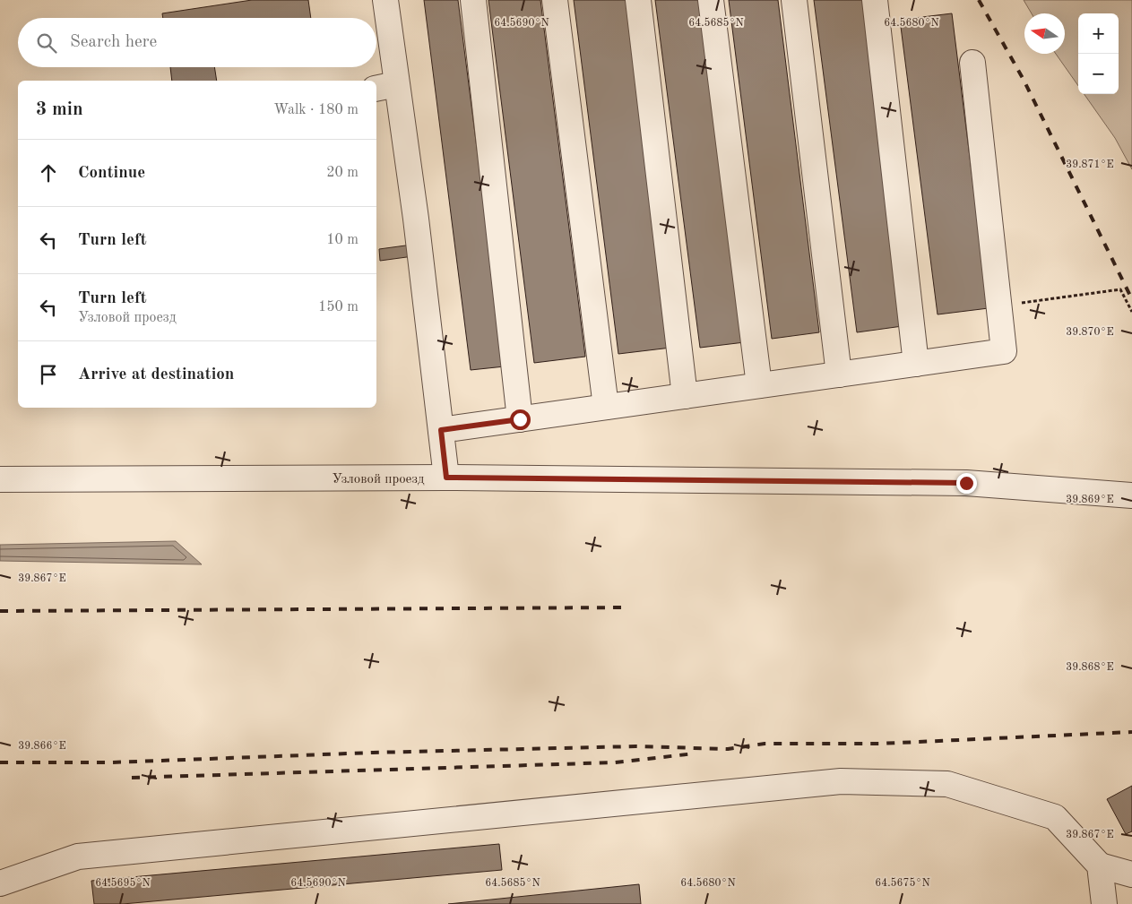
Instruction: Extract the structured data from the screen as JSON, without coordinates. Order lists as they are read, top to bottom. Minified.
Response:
{"streets":{"street":["Узловой проезд"]},"north":"left","page":{"map_buttons":["+","−"],"search":"Search here","heading":["3 min","Walk · 180 m"],"list":[["Continue","20 m"],["Turn left","10 m"],["Turn left","Узловой проезд","150 m"],"Arrive at destination"]},"coordinates":["64.5690°N","64.5685°N","64.5680°N","39.871°E","39.870°E","39.869°E","39.867°E","39.868°E","39.866°E","64.5695°N","64.5675°N"]}
